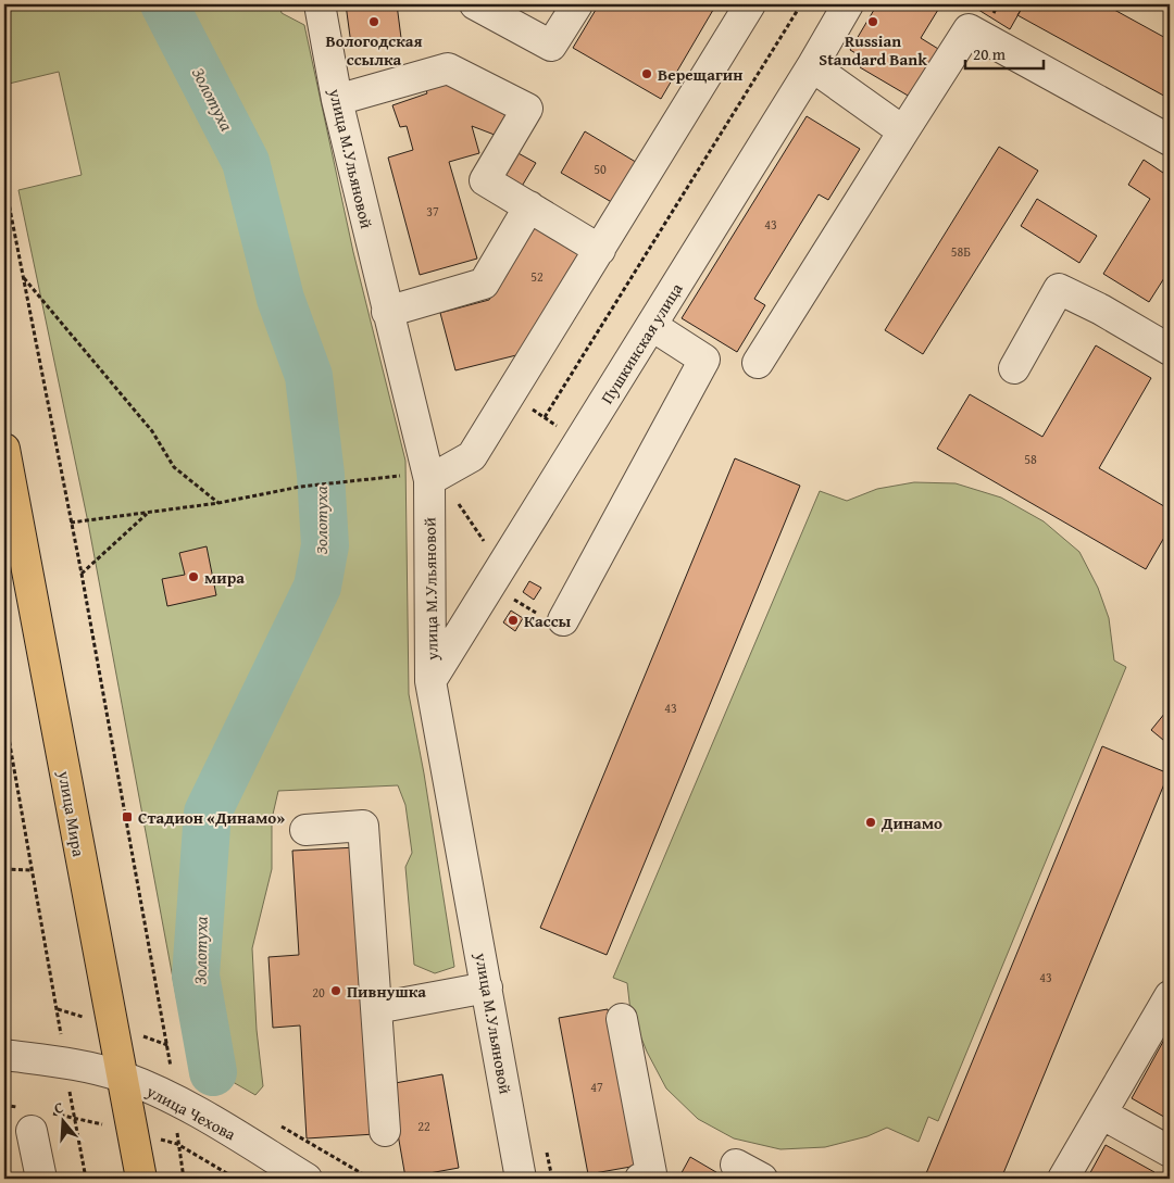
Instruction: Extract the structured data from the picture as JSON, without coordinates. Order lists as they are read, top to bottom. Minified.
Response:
{"streets":{"main road":["улица Мира"],"street":["улица М.Ульяновой","Пушкинская улица","улица Чехова"]},"crossings":[["улица М.Ульяновой","Пушкинская улица"],["улица Мира","улица Чехова"]],"water":["Золотуха"],"places":{"other":["Вологодская ссылка","Russian Standard Bank","Верещагин","мира","Кассы","Динамо","Пивнушка"],"transit":["Стадион «Динамо»"]},"house_numbers":["50","37","43","58Б","52","58","43","43","20","47","22"],"scale_bar":"20 m","north":"top"}
